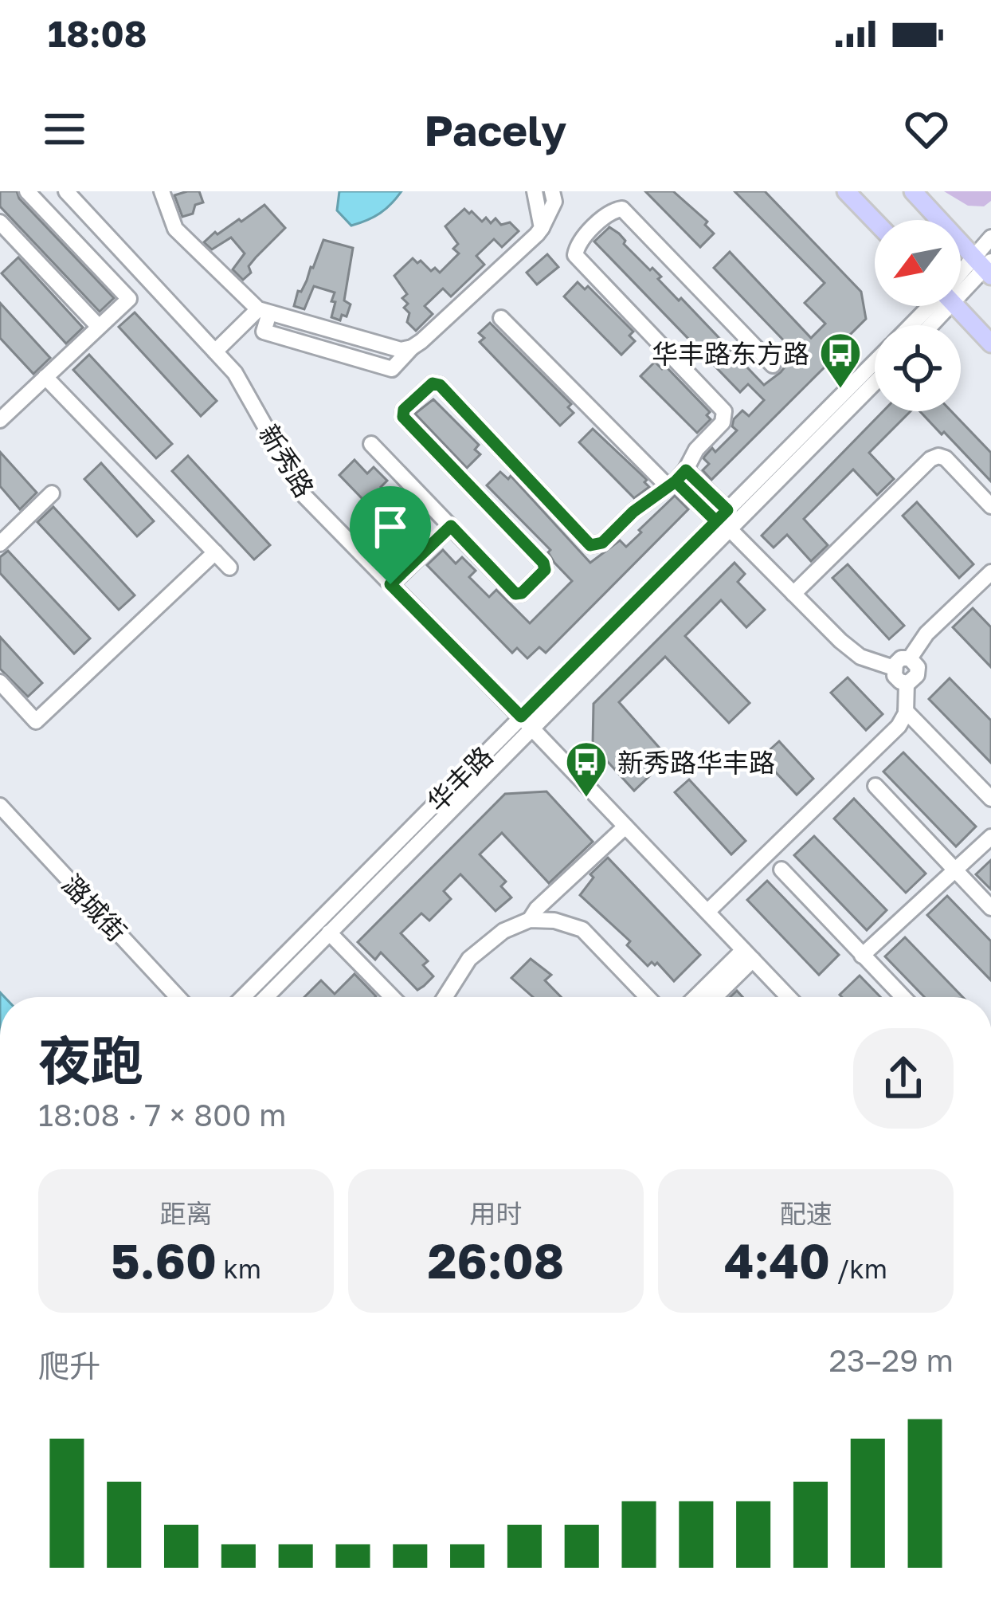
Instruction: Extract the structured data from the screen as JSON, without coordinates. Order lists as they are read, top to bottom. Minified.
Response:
{"streets":{"street":["新秀路","华丰路","潞城街"]},"crossings":[["新秀路","华丰路"]],"places":{"bus stop":["华丰路东方路","新秀路华丰路"]},"north":"bottom left","page":{"status":"18:08","header":"Pacely","heading":["夜跑","18:08 · 7 × 800 m"],"stats":[["距离","5.60 km"],["用时","26:08"],["配速","4:40 /km"]],"chart":["爬升","23–29 m"]}}
